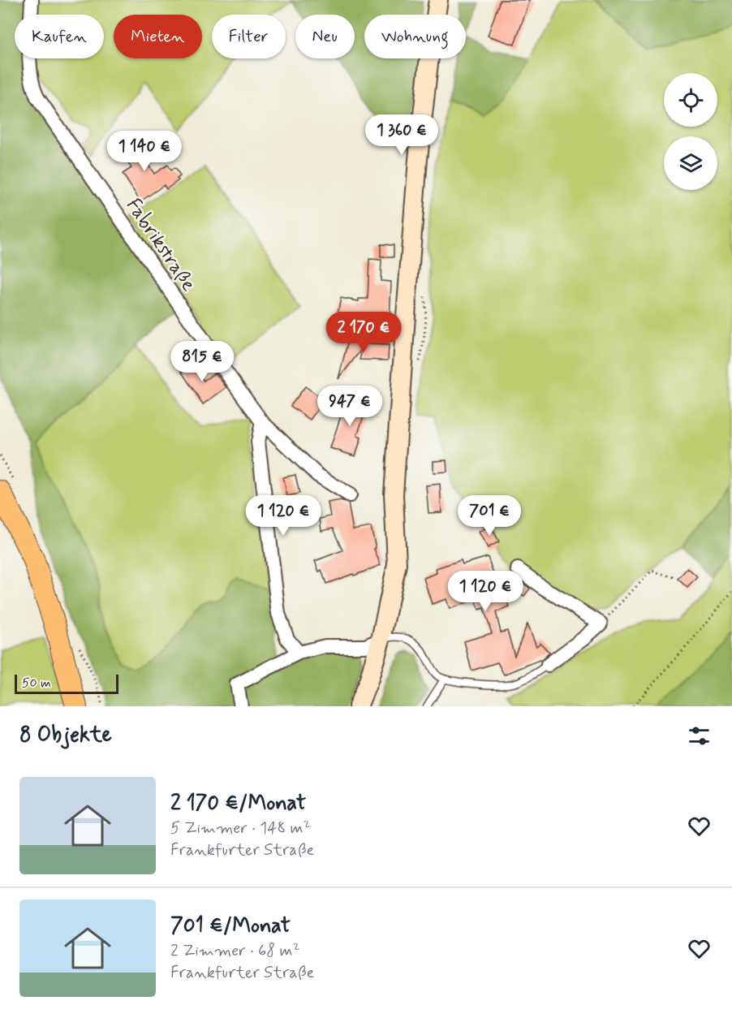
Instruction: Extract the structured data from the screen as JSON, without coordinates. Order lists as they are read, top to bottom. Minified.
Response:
{"streets":{"street":["Fabrikstraße"]},"scale_bar":"50 m","page":{"chip":["Kaufen","Mieten","Filter","Neu","Wohnung"],"price":["1 360 €","1 140 €","2 170 €","815 €","947 €","1 120 €","701 €","1 120 €"],"scale":"50 m","heading":"8 Objekte","list":[{"name":"2 170 €/Monat","note":"5 Zimmer · 148 m² · Frankfurter Straße"},{"name":"701 €/Monat","note":"2 Zimmer · 68 m² · Frankfurter Straße"}]}}
